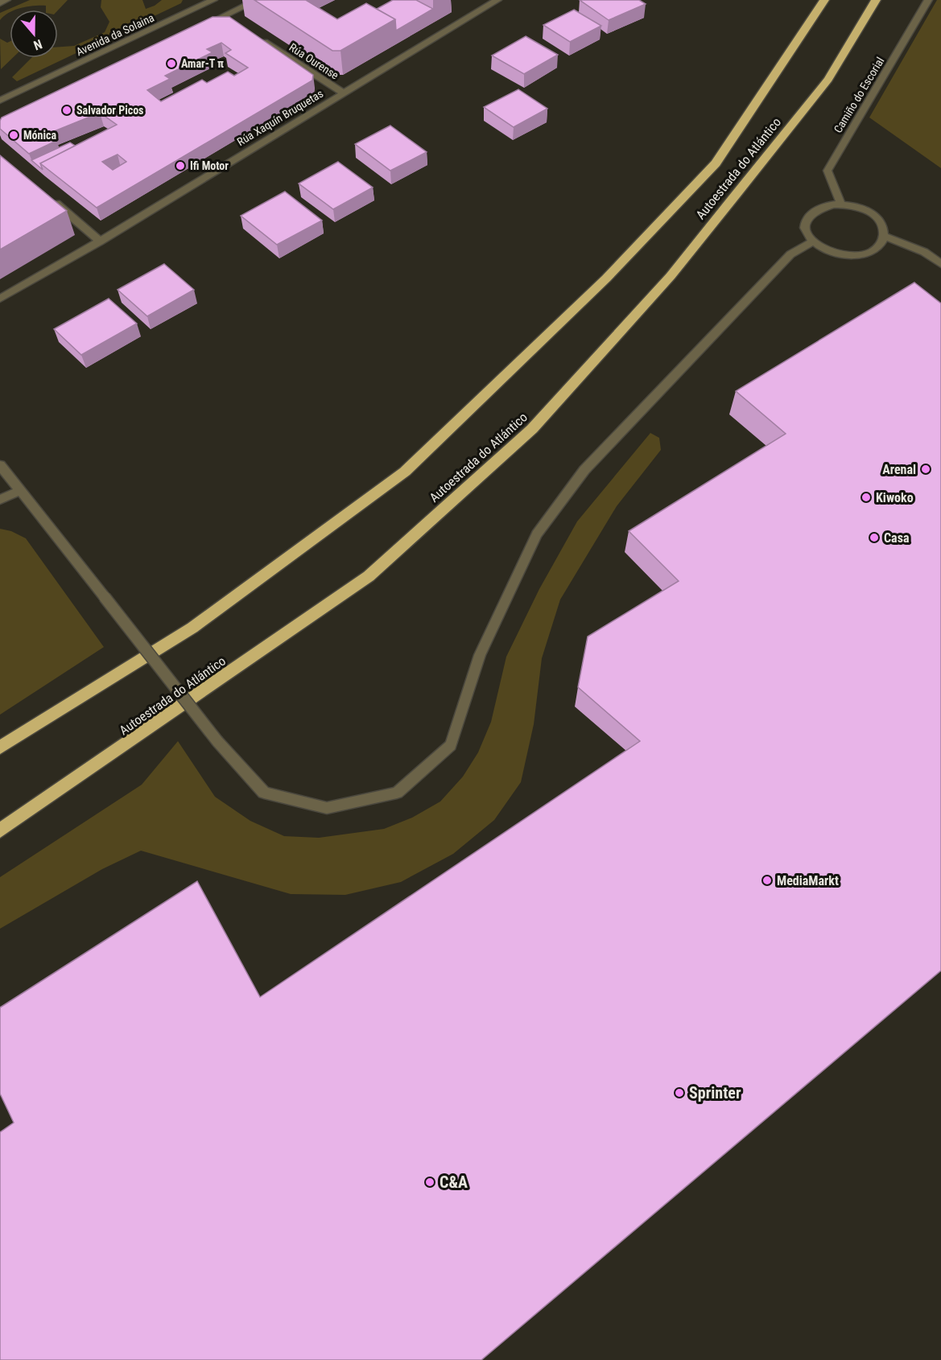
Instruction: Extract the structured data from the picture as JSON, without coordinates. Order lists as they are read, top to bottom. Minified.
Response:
{"streets":{"highway":["Autoestrada do Atlántico"],"street":["Avenida da Solaina","Rúa Ourense","Camiño do Escorial","Rúa Xaquín Bruquetas"]},"crossings":[["Rúa Ourense","Rúa Xaquín Bruquetas"]],"places":["Amar-T π","Salvador Picos","Mónica","Ifi Motor","Arenal","Kiwoko","Casa","MediaMarkt","Sprinter","C&A"],"north":"bottom"}
